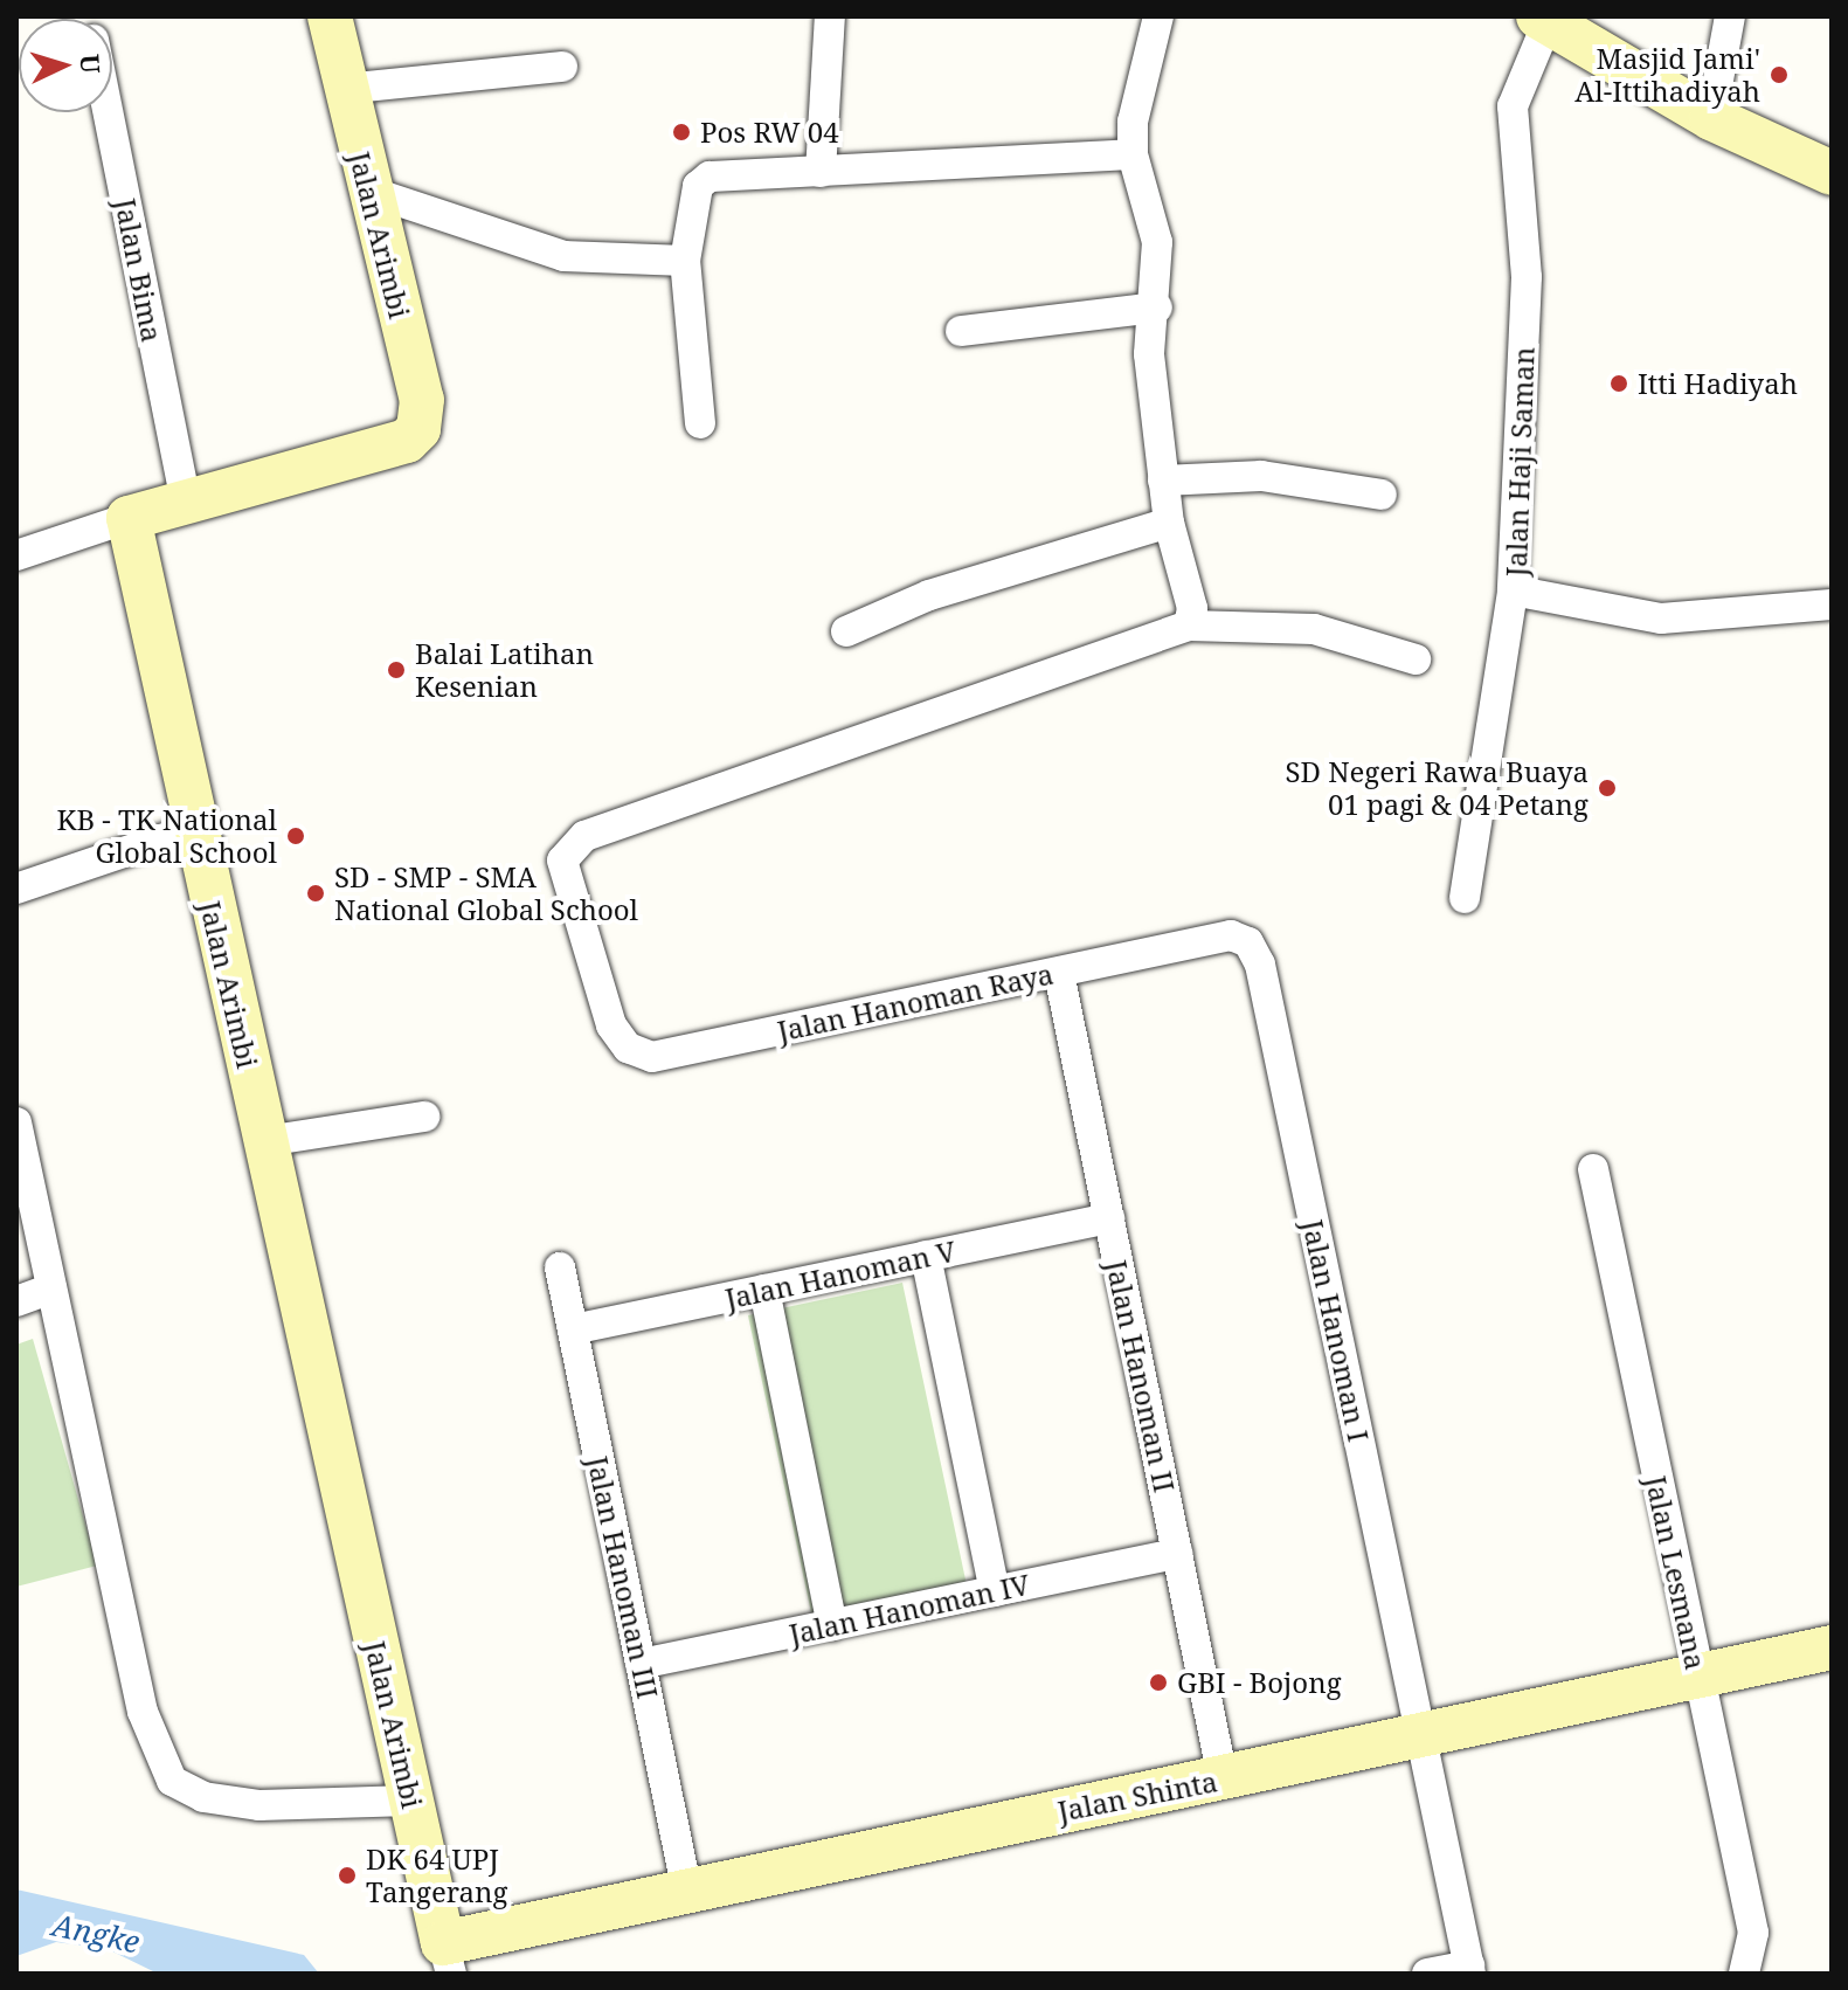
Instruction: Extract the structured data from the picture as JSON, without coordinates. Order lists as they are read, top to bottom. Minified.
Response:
{"streets":{"street":["Jalan Arimbi","Jalan Bima","Jalan Haji Saman","Jalan Hanoman Raya","Jalan Hanoman V","Jalan Hanoman I","Jalan Hanoman II","Jalan Lesmana","Jalan Hanoman III","Jalan Hanoman IV","Jalan Shinta"]},"crossings":[["Jalan Arimbi","Jalan Bima"],["Jalan Arimbi","Jalan Shinta"],["Jalan Hanoman Raya","Jalan Hanoman I"],["Jalan Hanoman Raya","Jalan Hanoman II"],["Jalan Hanoman V","Jalan Hanoman II"],["Jalan Hanoman V","Jalan Hanoman III"],["Jalan Hanoman I","Jalan Shinta"],["Jalan Hanoman II","Jalan Hanoman IV"],["Jalan Hanoman II","Jalan Shinta"],["Jalan Lesmana","Jalan Shinta"],["Jalan Hanoman III","Jalan Hanoman IV"],["Jalan Hanoman III","Jalan Shinta"]],"water":["Angke"],"places":["Masjid Jami' Al-Ittihadiyah","Pos RW 04","Itti Hadiyah","Balai Latihan Kesenian","SD Negeri Rawa Buaya 01 pagi & 04 Petang","KB - TK National Global School","SD - SMP - SMA National Global School","GBI - Bojong","DK 64 UPJ Tangerang"],"north":"right"}
